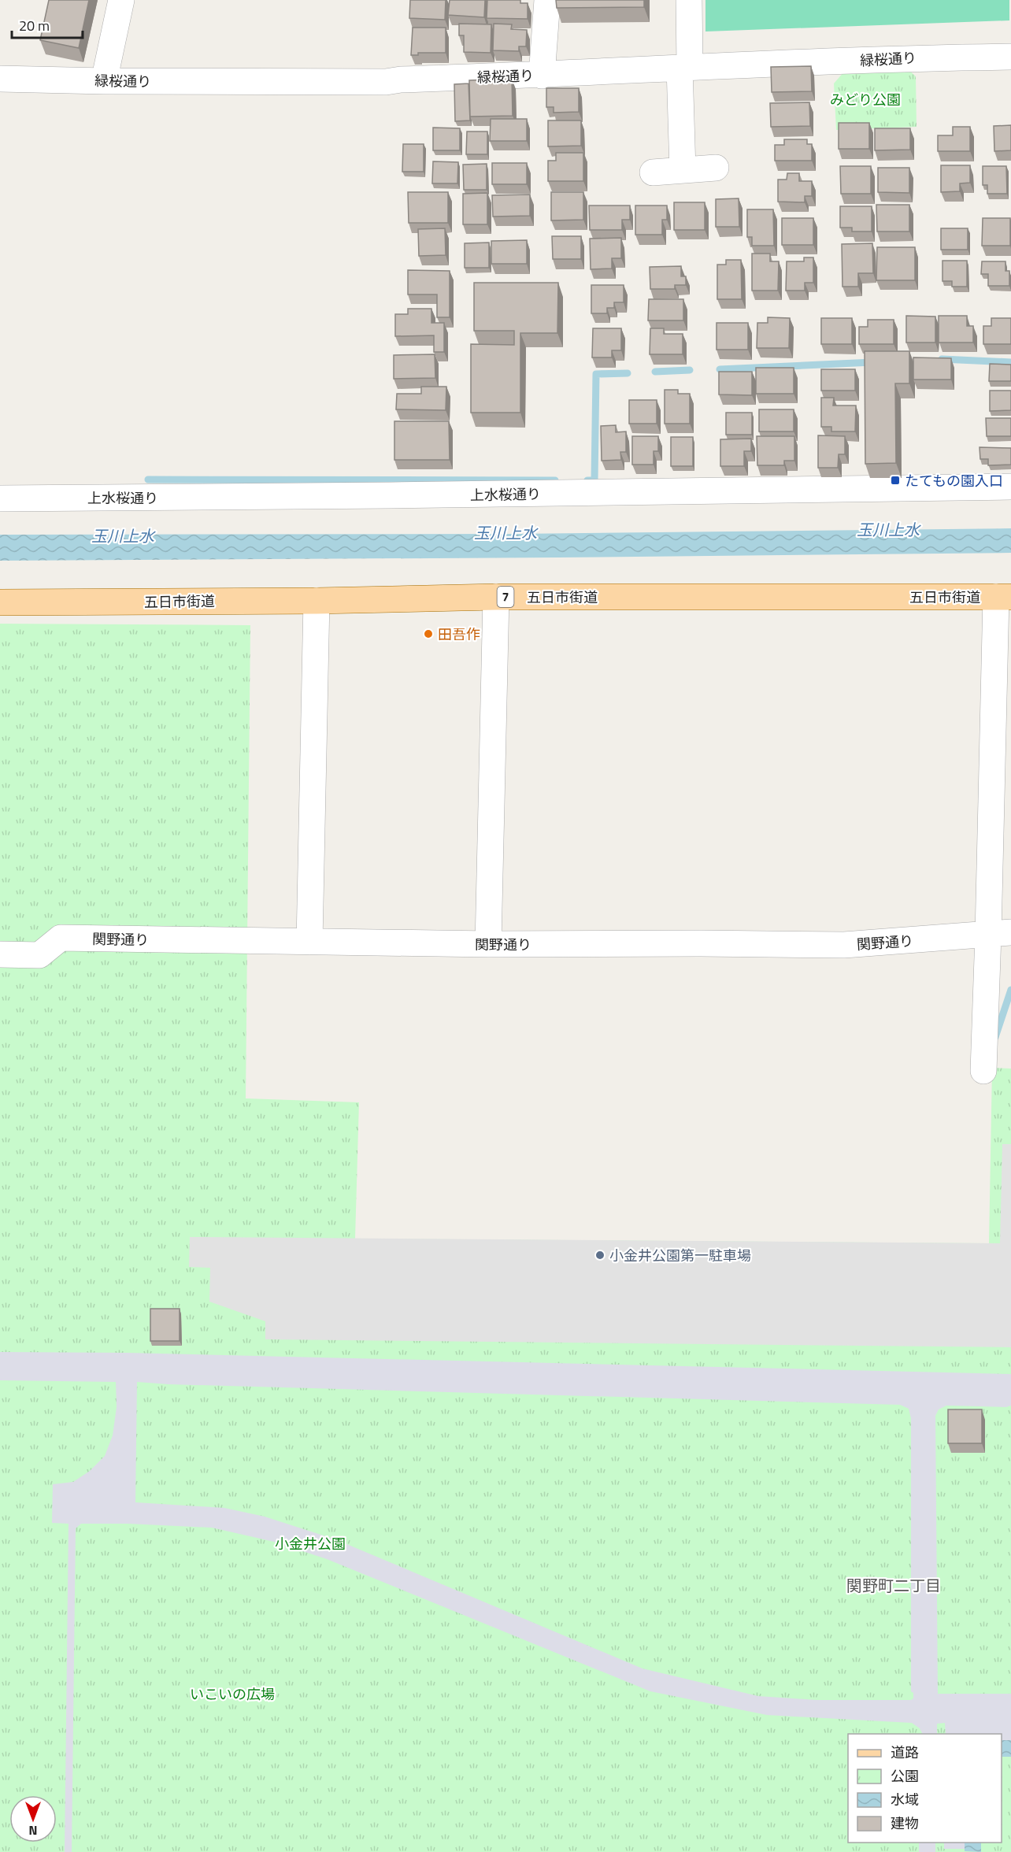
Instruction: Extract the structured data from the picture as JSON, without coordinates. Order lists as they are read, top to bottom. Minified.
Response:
{"streets":{"main road":["7","五日市街道"],"street":["緑桜通り","上水桜通り","関野通り"]},"districts":["関野町二丁目"],"water":["玉川上水"],"parks":["みどり公園","小金井公園","いこいの広場"],"places":{"transit":["たてもの園入口"],"other":["田吾作","小金井公園第一駐車場"]},"legend":["道路","公園","水域","建物"],"scale_bar":"20 m","north":"bottom"}
